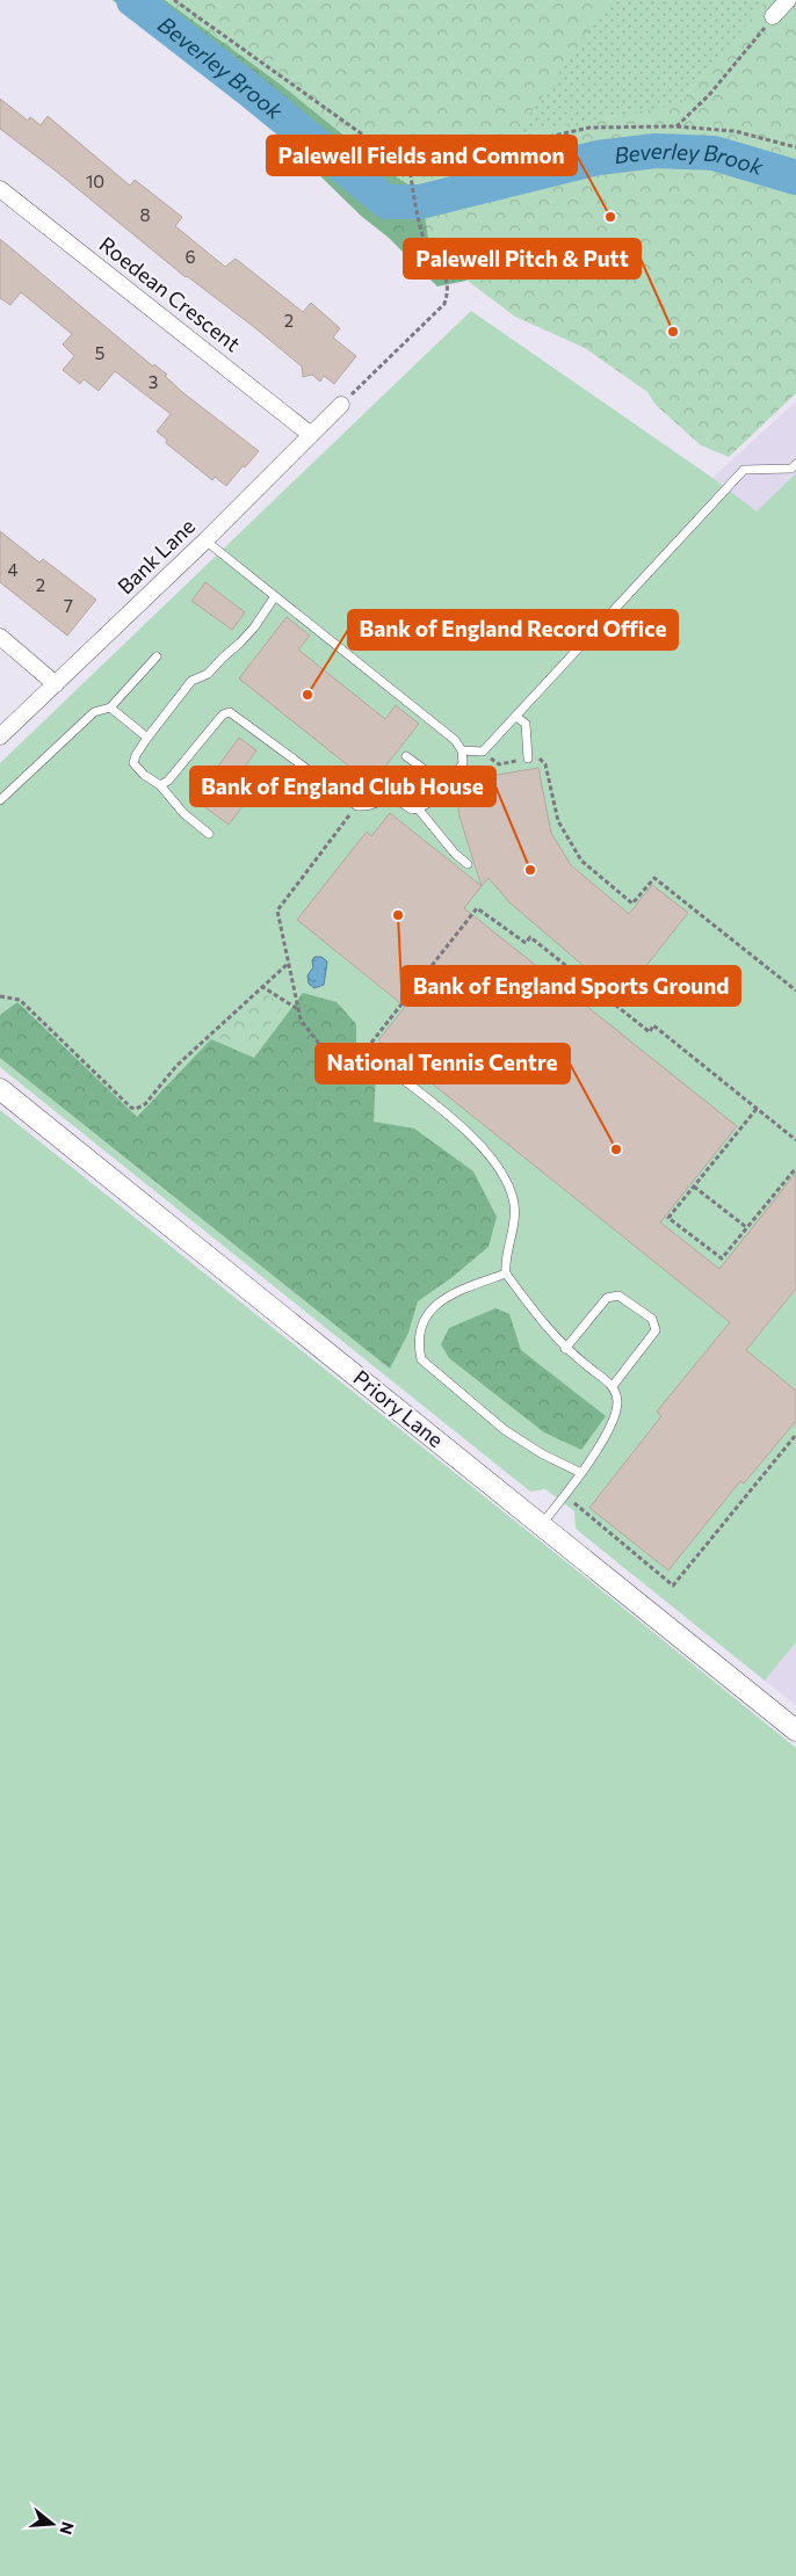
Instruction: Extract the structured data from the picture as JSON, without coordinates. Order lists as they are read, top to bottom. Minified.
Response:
{"streets":{"street":["Roedean Crescent","Bank Lane","Priory Lane"]},"crossings":[["Roedean Crescent","Bank Lane"]],"water":["Beverley Brook"],"places":["Palewell Fields and Common","Palewell Pitch & Putt","Bank of England Record Office","Bank of England Club House","Bank of England Sports Ground","National Tennis Centre"],"house_numbers":["10","8","6","2","5","3","4","2","7"],"north":"right"}
